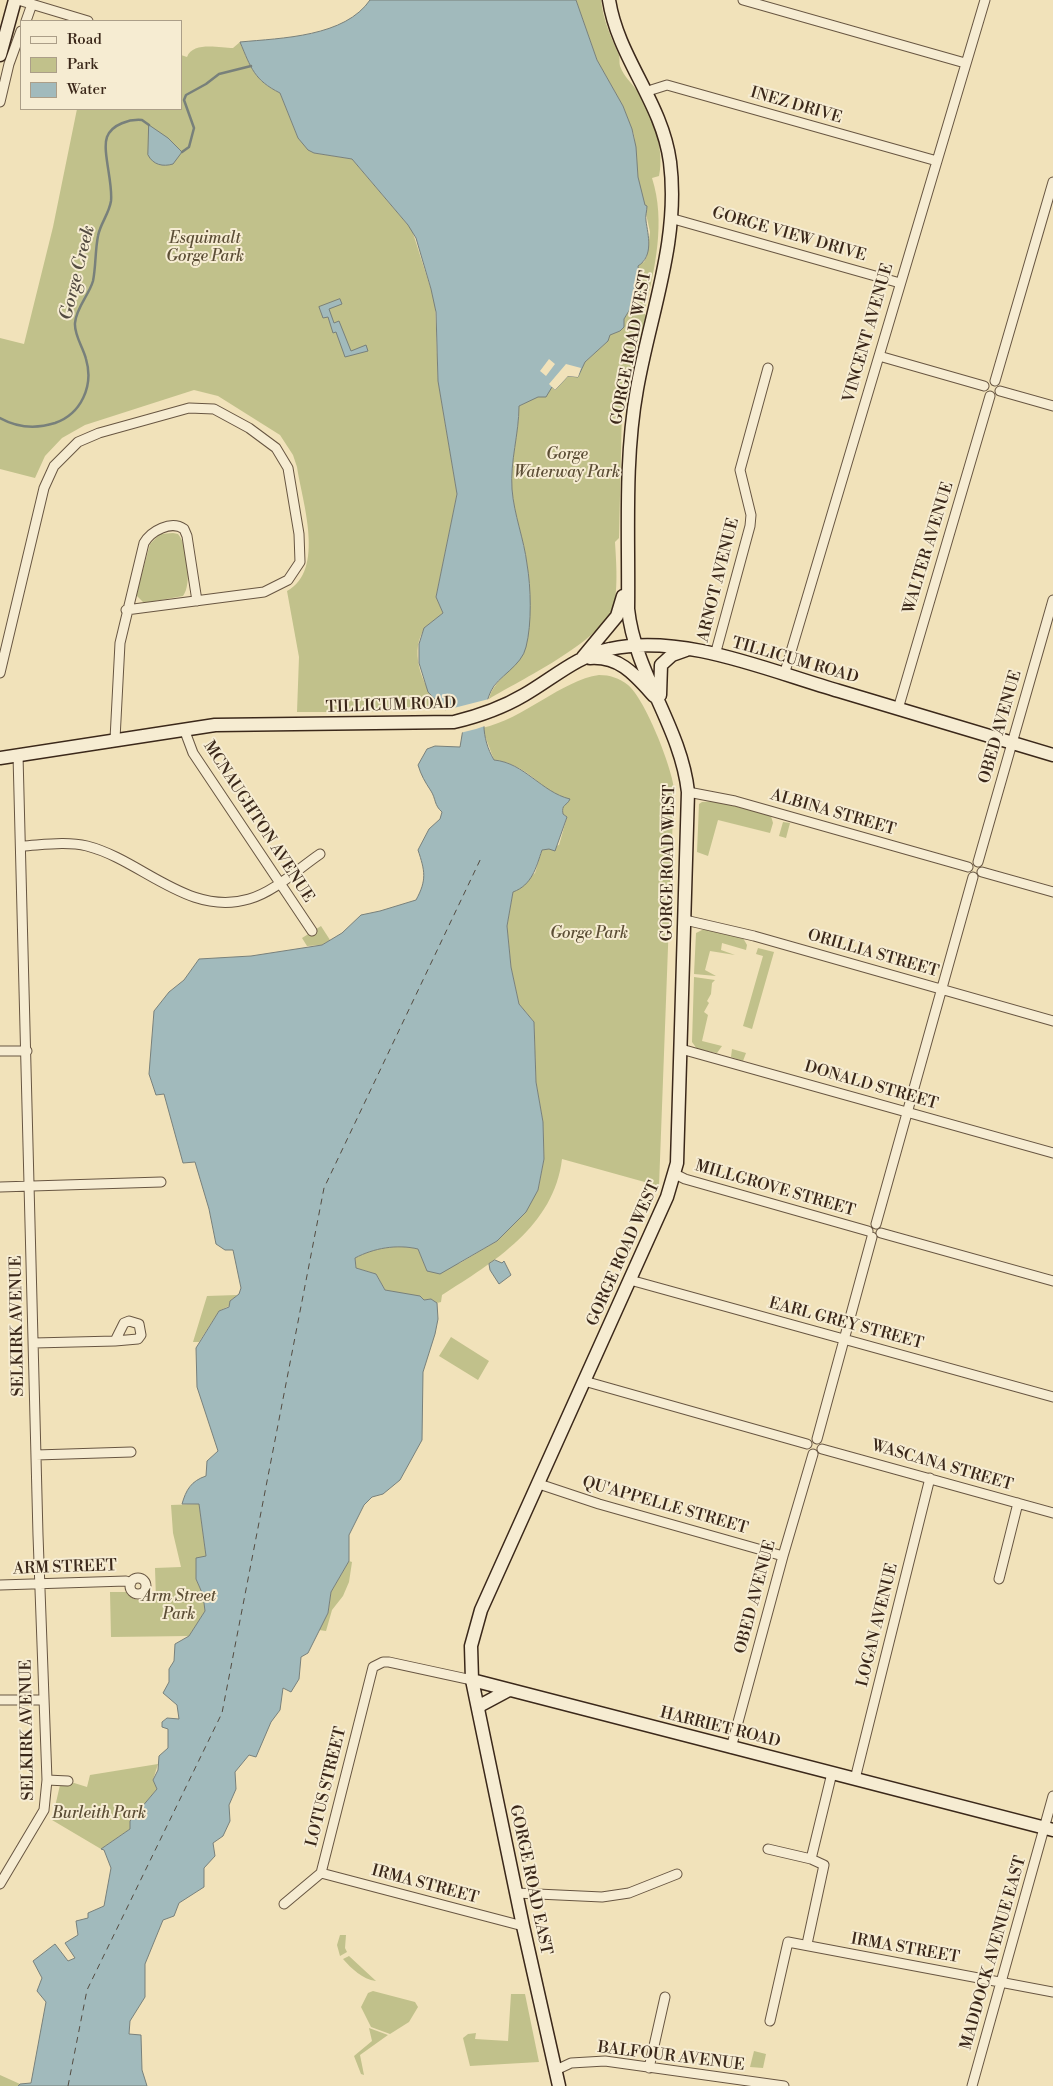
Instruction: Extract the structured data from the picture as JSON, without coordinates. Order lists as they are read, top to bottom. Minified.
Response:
{"streets":{"main road":["GORGE ROAD WEST","TILLICUM ROAD","HARRIET ROAD","GORGE ROAD EAST"],"street":["INEZ DRIVE","GORGE VIEW DRIVE","VINCENT AVENUE","WALTER AVENUE","ARNOT AVENUE","OBED AVENUE","ALBINA STREET","MCNAUGHTON AVENUE","ORILLIA STREET","DONALD STREET","MILLGROVE STREET","EARL GREY STREET","SELKIRK AVENUE","WASCANA STREET","QU'APPELLE STREET","ARM STREET","LOGAN AVENUE","LOTUS STREET","IRMA STREET","MADDOCK AVENUE EAST","BALFOUR AVENUE"]},"crossings":[["INEZ DRIVE","VINCENT AVENUE"],["INEZ DRIVE","GORGE ROAD WEST"],["GORGE VIEW DRIVE","VINCENT AVENUE"],["GORGE VIEW DRIVE","GORGE ROAD WEST"],["VINCENT AVENUE","TILLICUM ROAD"],["GORGE ROAD WEST","TILLICUM ROAD"],["GORGE ROAD WEST","ALBINA STREET"],["GORGE ROAD WEST","ORILLIA STREET"],["GORGE ROAD WEST","DONALD STREET"],["GORGE ROAD WEST","MILLGROVE STREET"],["GORGE ROAD WEST","EARL GREY STREET"],["GORGE ROAD WEST","QU'APPELLE STREET"],["GORGE ROAD WEST","HARRIET ROAD"],["GORGE ROAD WEST","GORGE ROAD EAST"],["WALTER AVENUE","TILLICUM ROAD"],["ARNOT AVENUE","TILLICUM ROAD"],["TILLICUM ROAD","OBED AVENUE"],["TILLICUM ROAD","MCNAUGHTON AVENUE"],["TILLICUM ROAD","SELKIRK AVENUE"],["OBED AVENUE","ALBINA STREET"],["OBED AVENUE","WASCANA STREET"],["OBED AVENUE","QU'APPELLE STREET"],["OBED AVENUE","HARRIET ROAD"],["SELKIRK AVENUE","ARM STREET"],["WASCANA STREET","LOGAN AVENUE"],["LOGAN AVENUE","HARRIET ROAD"],["HARRIET ROAD","LOTUS STREET"],["HARRIET ROAD","GORGE ROAD EAST"],["HARRIET ROAD","MADDOCK AVENUE EAST"],["LOTUS STREET","IRMA STREET"],["GORGE ROAD EAST","IRMA STREET"],["GORGE ROAD EAST","BALFOUR AVENUE"],["IRMA STREET","MADDOCK AVENUE EAST"]],"water":["Gorge Creek"],"parks":["Esquimalt Gorge Park","Gorge Waterway Park","Gorge Park","Arm Street Park","Burleith Park"],"legend":["Road","Park","Water"]}
